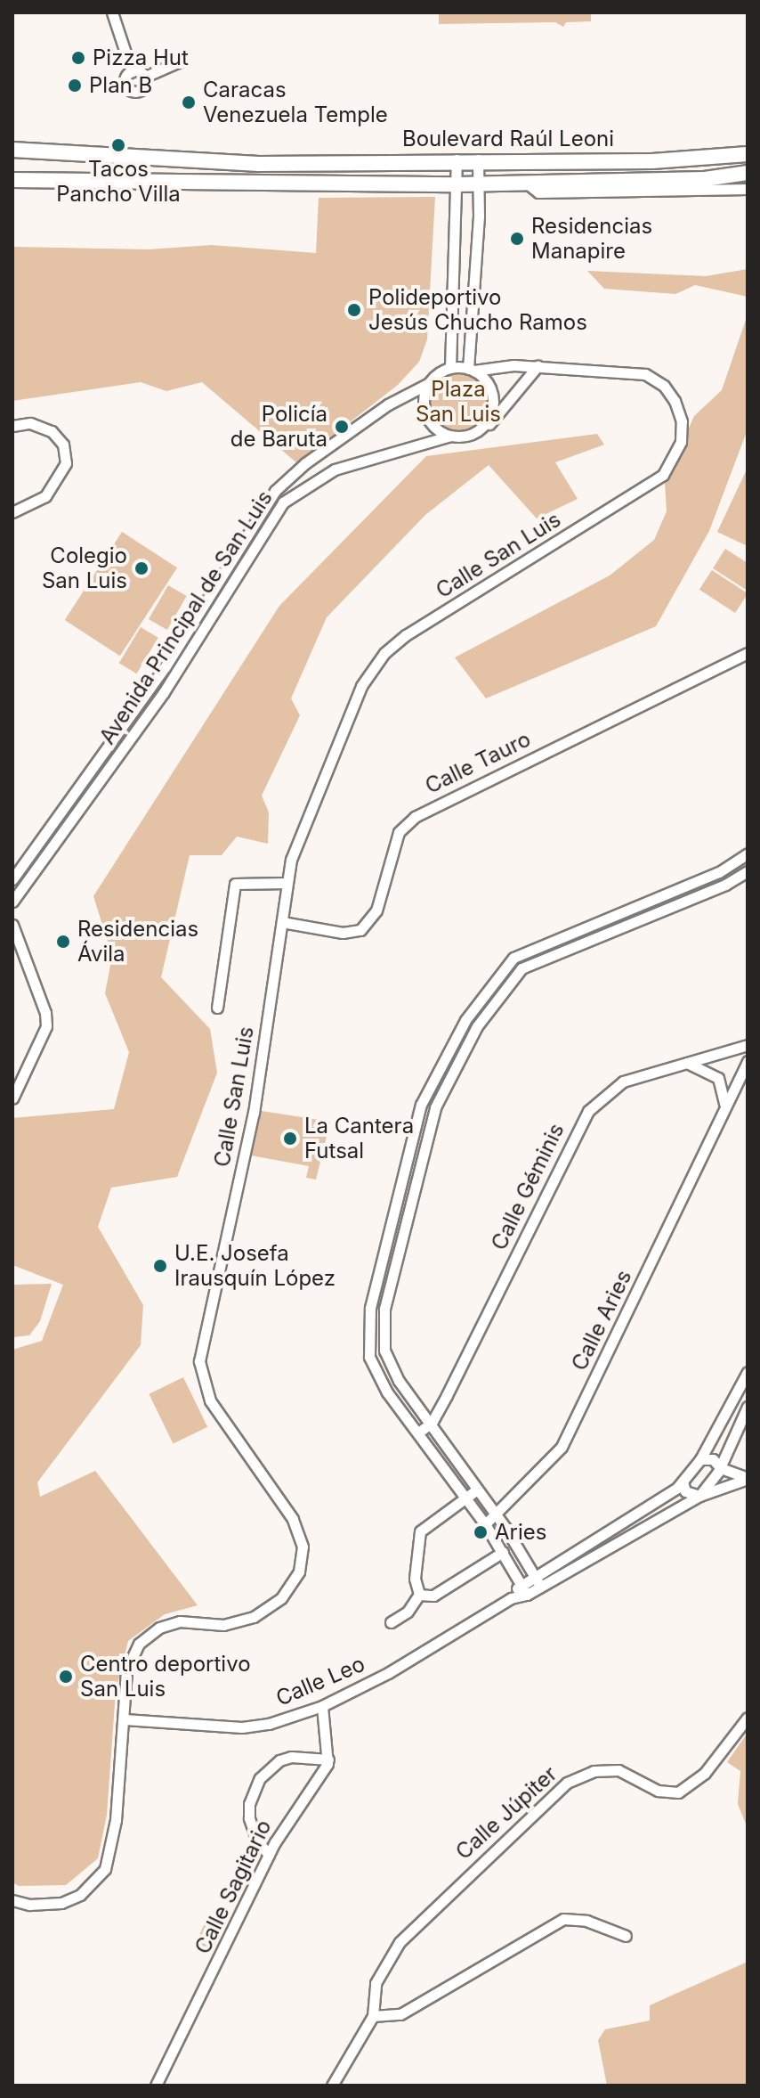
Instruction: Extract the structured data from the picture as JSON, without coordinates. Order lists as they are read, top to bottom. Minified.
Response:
{"streets":{"main road":["Boulevard Raúl Leoni"],"street":["Calle San Luis","Avenida Principal de San Luis","Calle Tauro","Calle Géminis","Calle Aries","Calle Leo","Calle Júpiter","Calle Sagitario"]},"crossings":[["Calle San Luis","Avenida Principal de San Luis"],["Calle San Luis","Calle Tauro"],["Calle San Luis","Calle Leo"]],"parks":["Plaza San Luis"],"places":["Pizza Hut","Plan B","Caracas Venezuela Temple","Tacos Pancho Villa","Residencias Manapire","Polideportivo Jesús Chucho Ramos","Policía de Baruta","Colegio San Luis","Residencias Ávila","La Cantera Futsal","U.E. Josefa Irausquín López","Aries","Centro deportivo San Luis"]}
